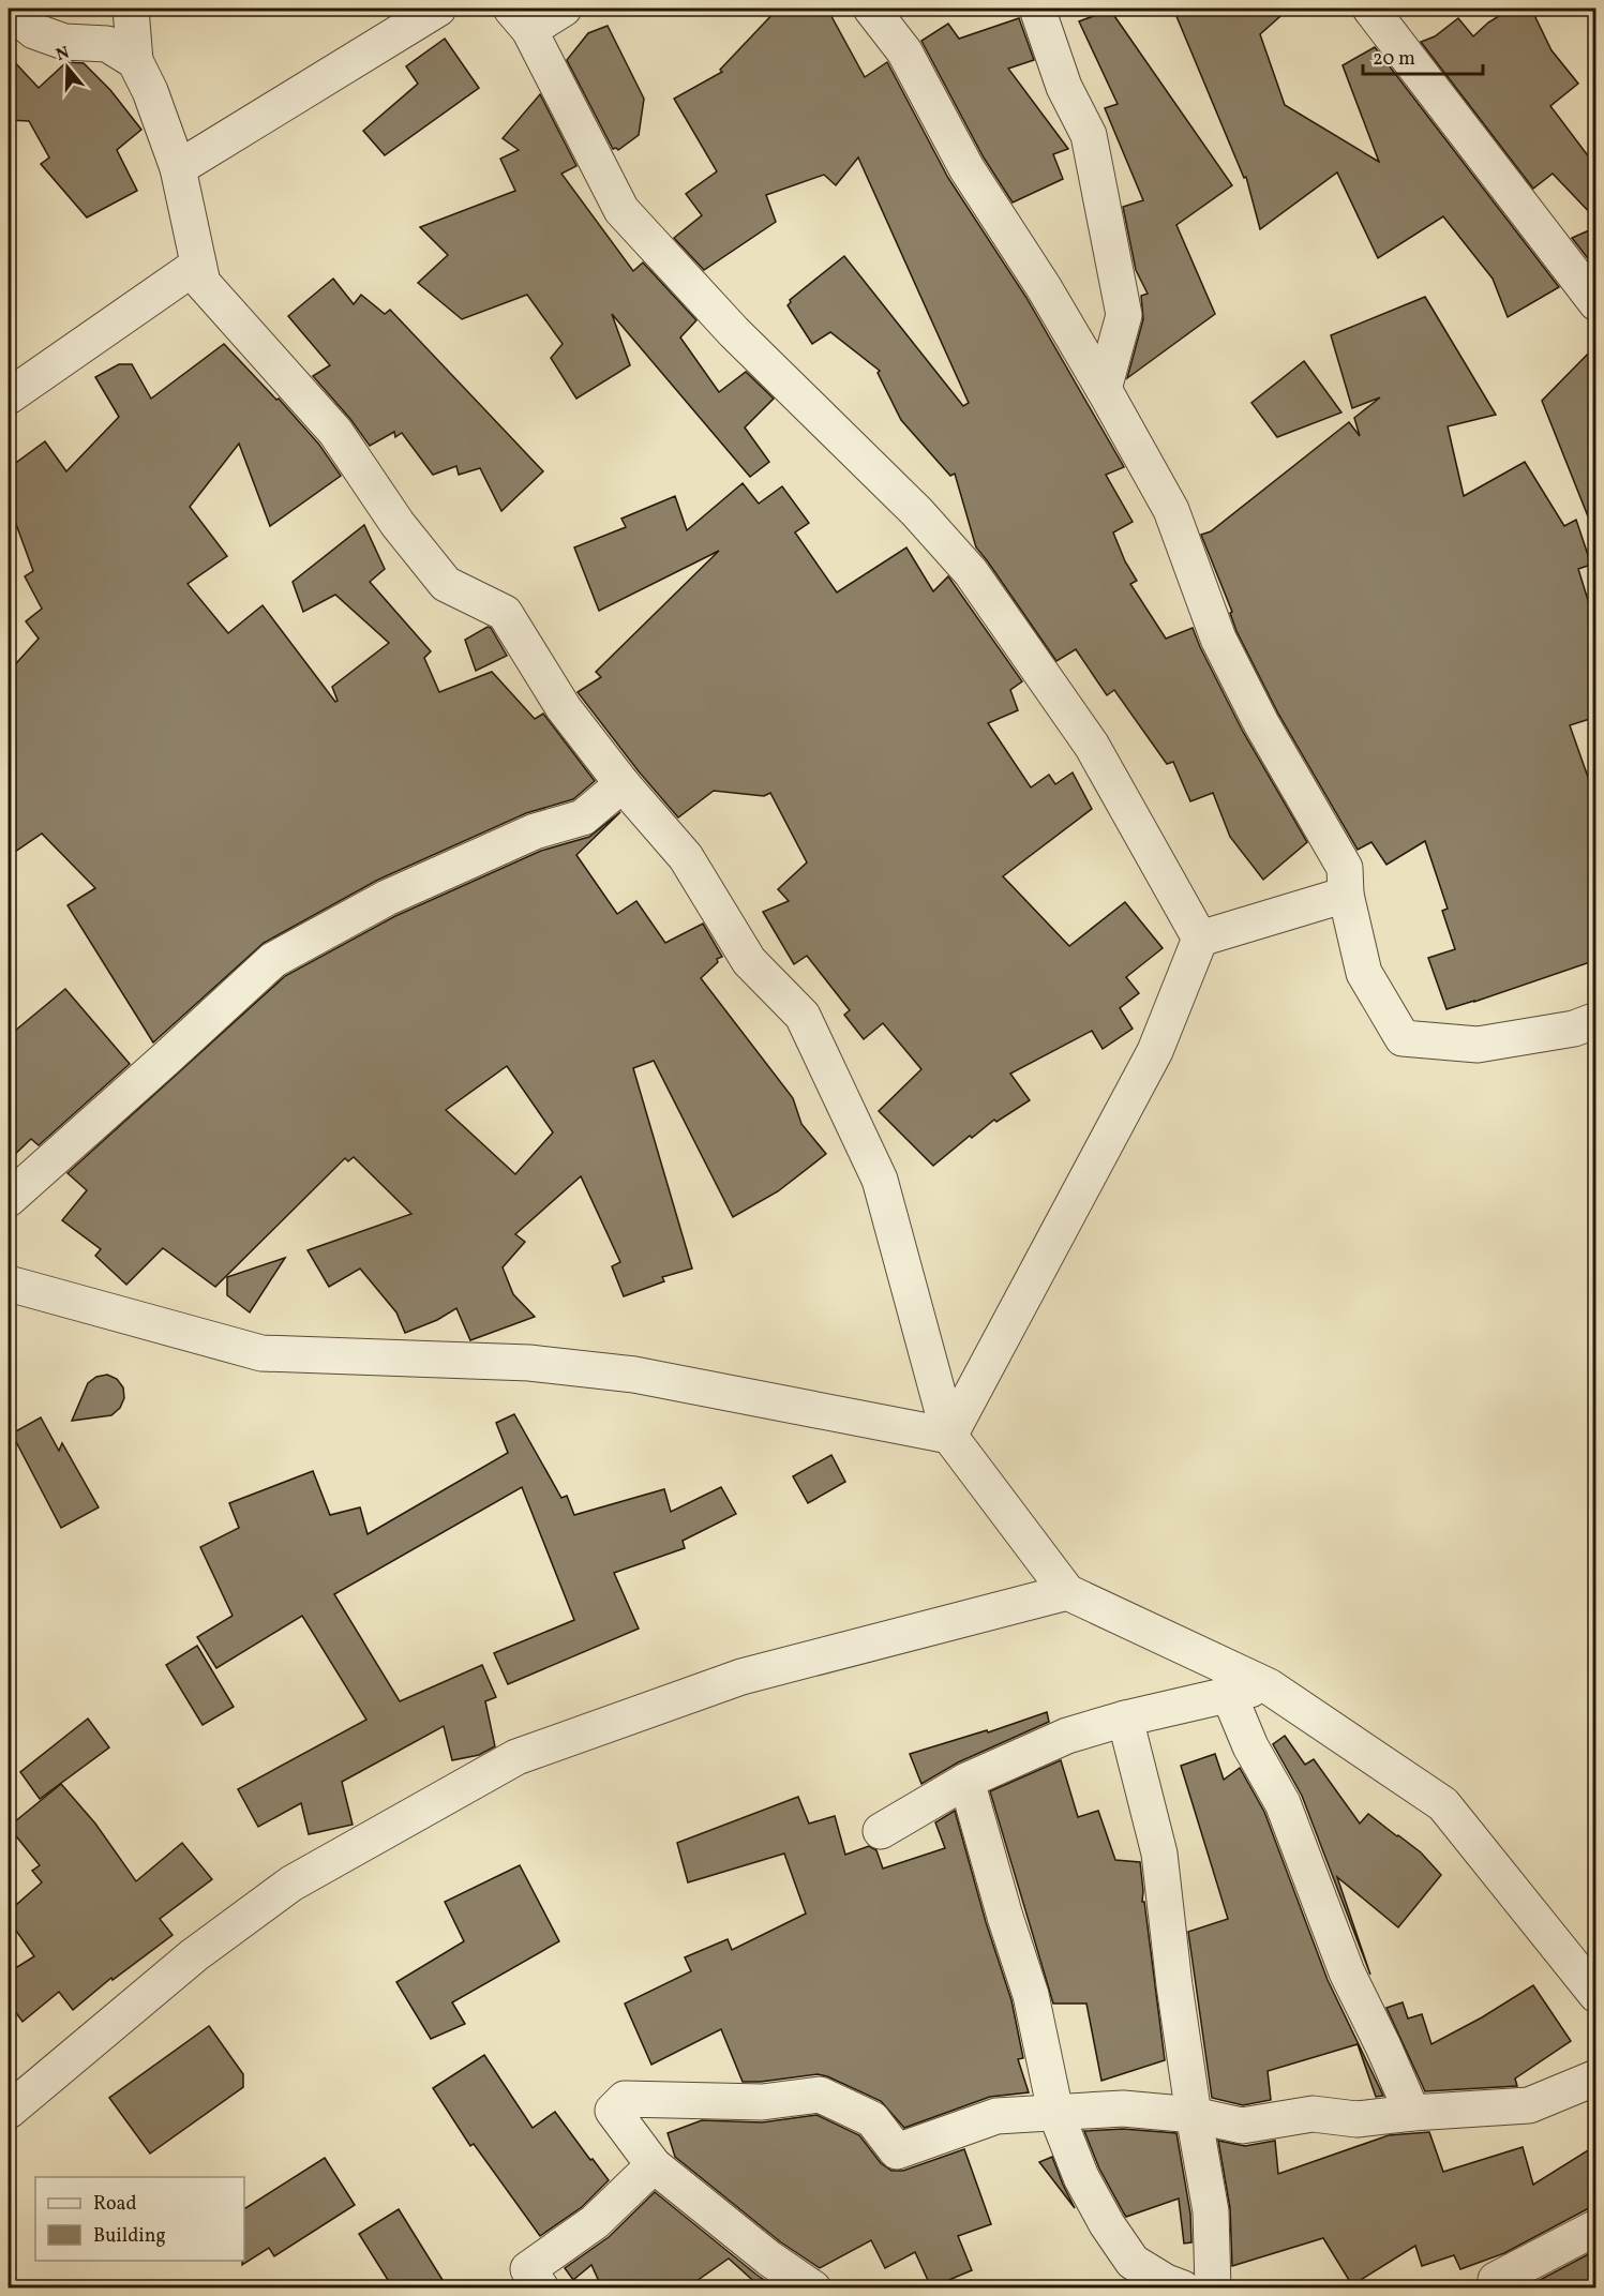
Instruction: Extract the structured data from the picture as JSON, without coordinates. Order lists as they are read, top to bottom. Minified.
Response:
{"legend":["Road","Building"],"scale_bar":"20 m","north":"top"}
